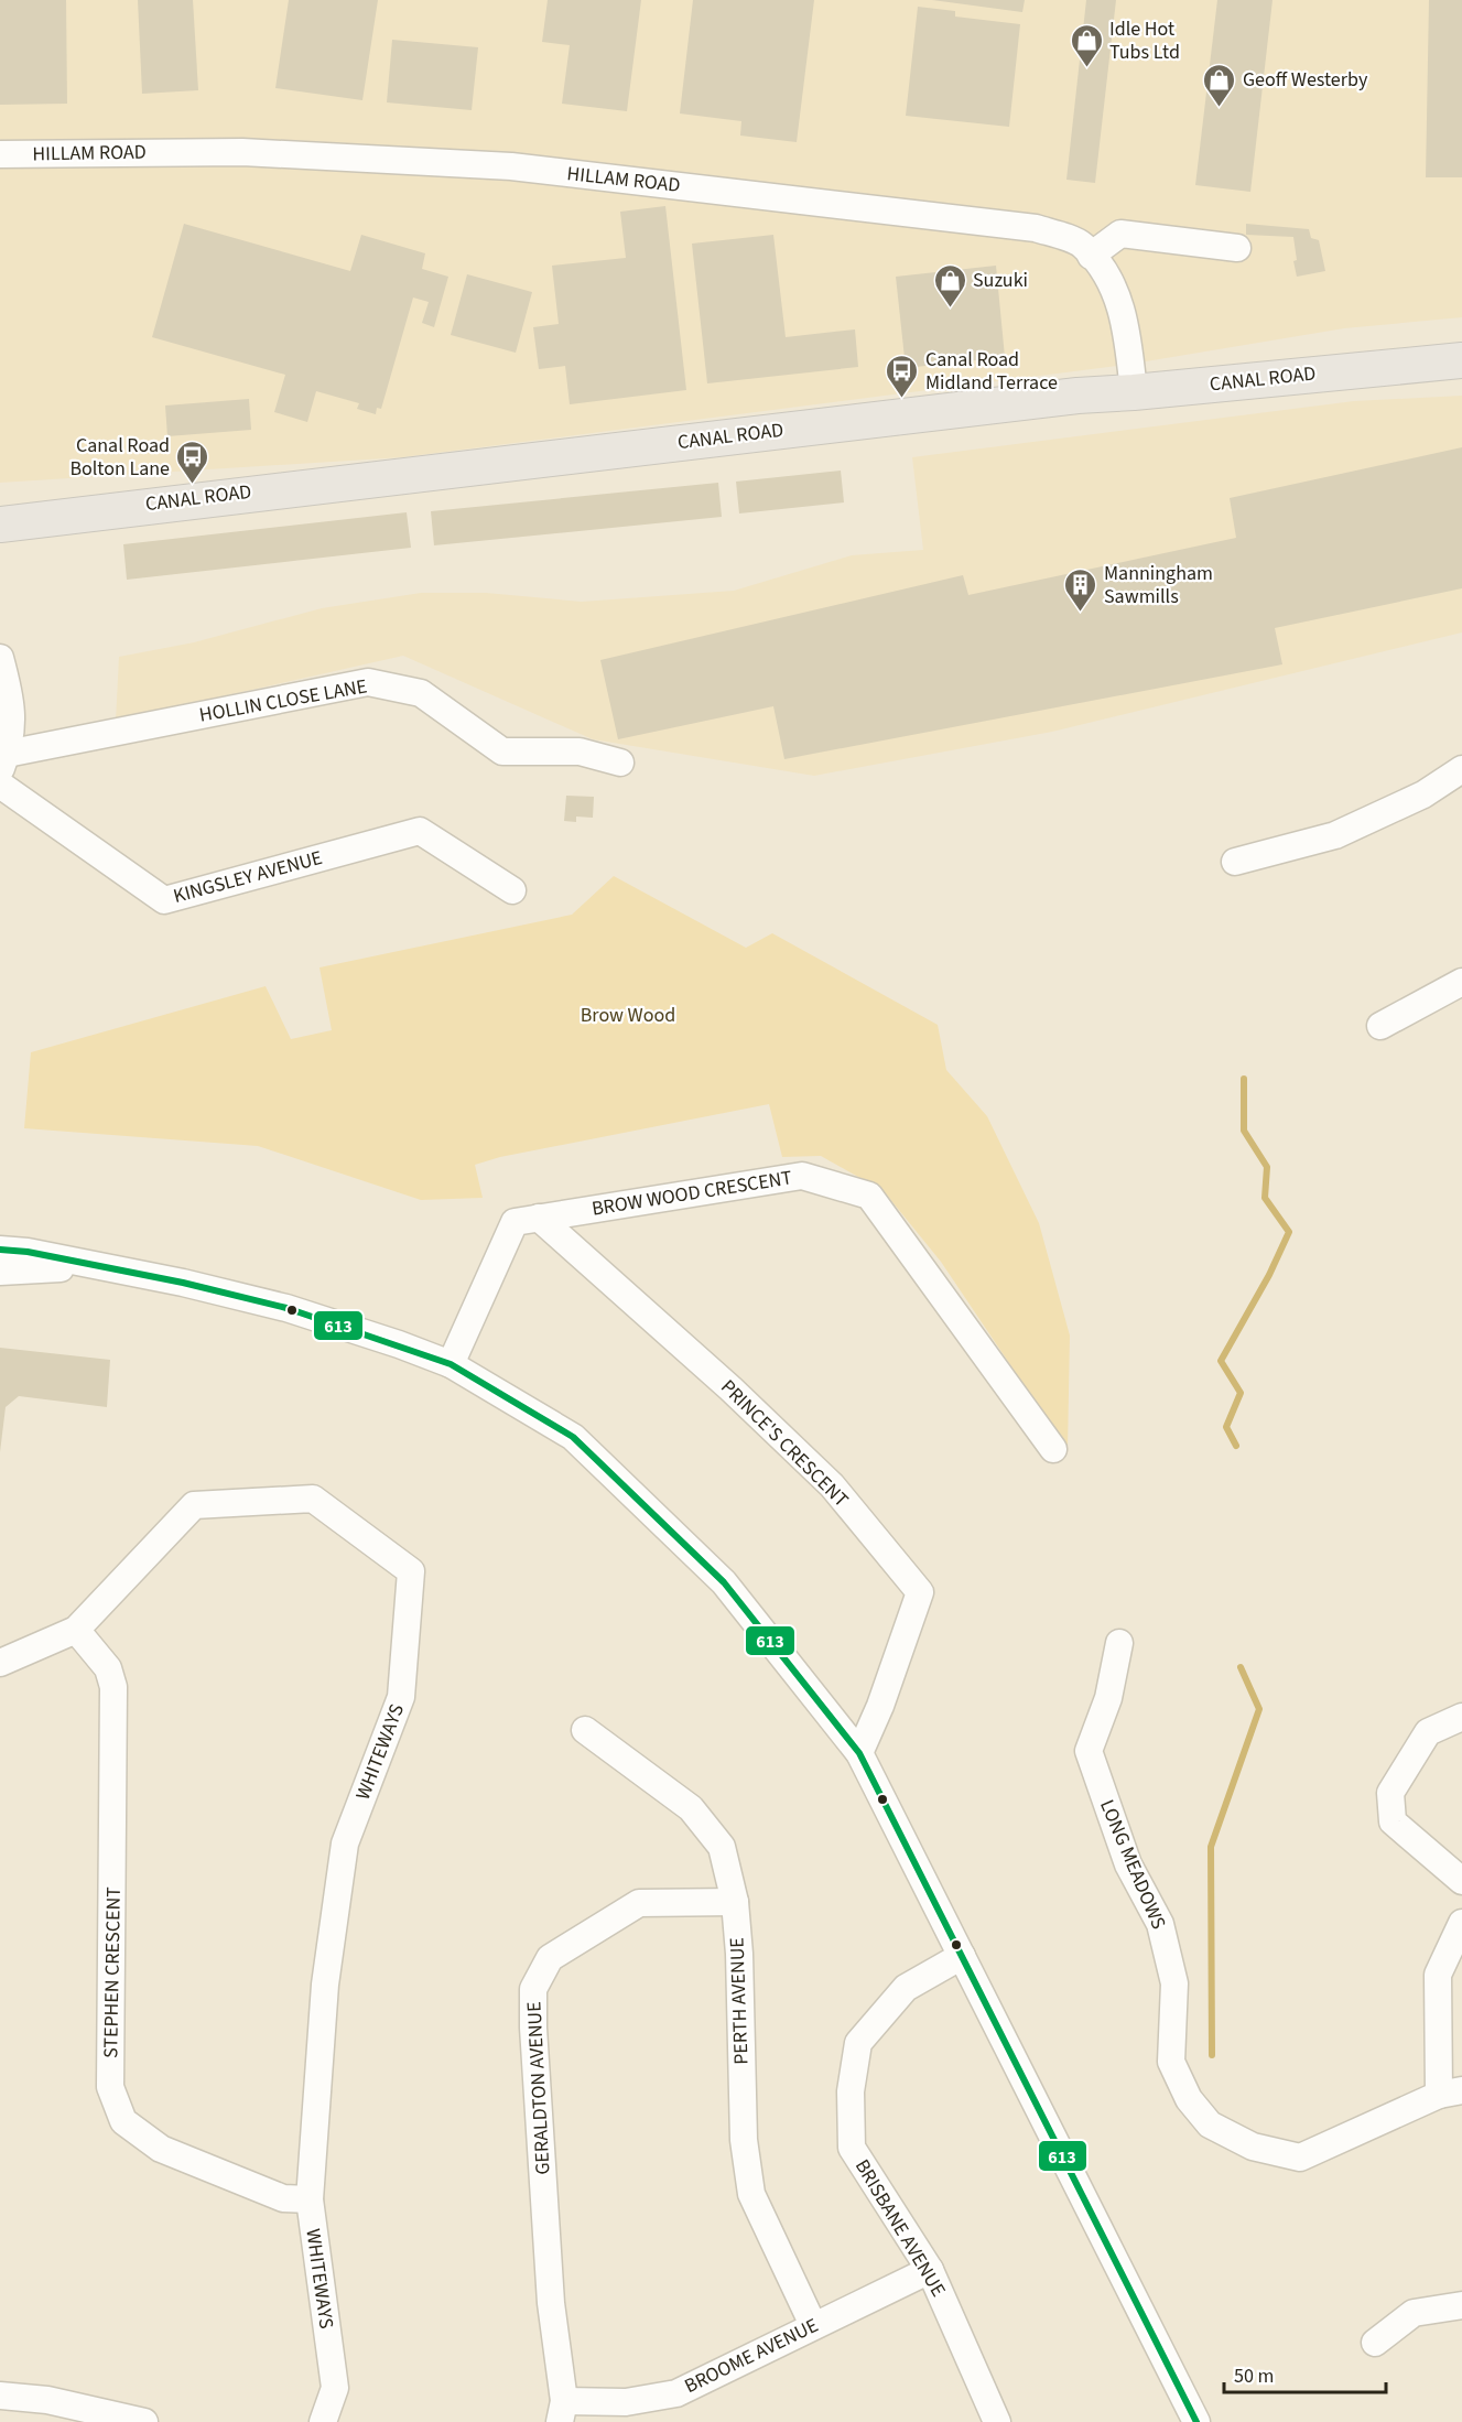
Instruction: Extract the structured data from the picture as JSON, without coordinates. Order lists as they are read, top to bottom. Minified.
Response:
{"streets":{"main road":["CANAL ROAD"],"street":["HILLAM ROAD","HOLLIN CLOSE LANE","KINGSLEY AVENUE","BROW WOOD CRESCENT","PRINCE'S CRESCENT","WHITEWAYS","LONG MEADOWS","STEPHEN CRESCENT","PERTH AVENUE","GERALDTON AVENUE","BRISBANE AVENUE","BROOME AVENUE"]},"crossings":[["HILLAM ROAD","CANAL ROAD"],["BROW WOOD CRESCENT","PRINCE'S CRESCENT"],["WHITEWAYS","STEPHEN CRESCENT"],["PERTH AVENUE","GERALDTON AVENUE"],["PERTH AVENUE","BROOME AVENUE"],["GERALDTON AVENUE","BROOME AVENUE"],["BRISBANE AVENUE","BROOME AVENUE"]],"parks":["Brow Wood"],"places":{"shop":["Idle Hot Tubs Ltd","Geoff Westerby","Suzuki"],"bus stop":["Canal Road Midland Terrace","Canal Road Bolton Lane"],"building":["Manningham Sawmills"]},"lines":["transit line 613"],"scale_bar":"50 m"}
